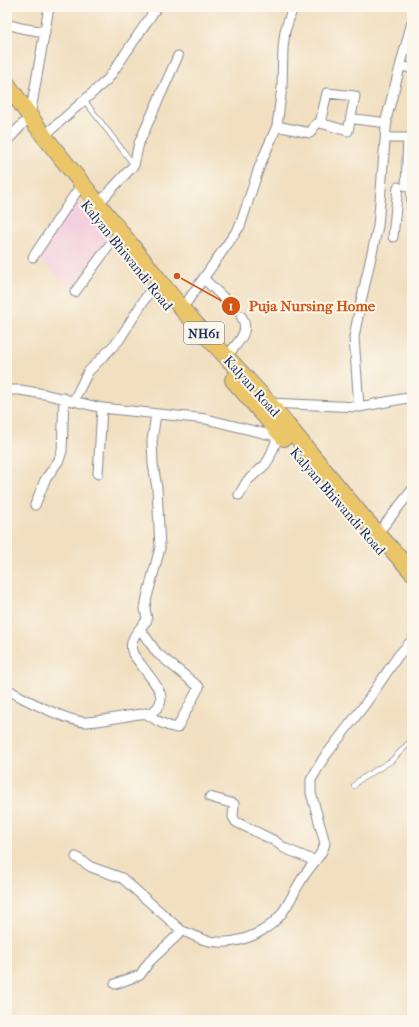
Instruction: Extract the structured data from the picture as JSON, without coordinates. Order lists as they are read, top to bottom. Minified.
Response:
{"streets":{"highway":["Kalyan Bhiwandi Road","NH61","Kalyan Road"]},"crossings":[["Kalyan Bhiwandi Road","Kalyan Road"]],"places":["Puja Nursing Home"]}
